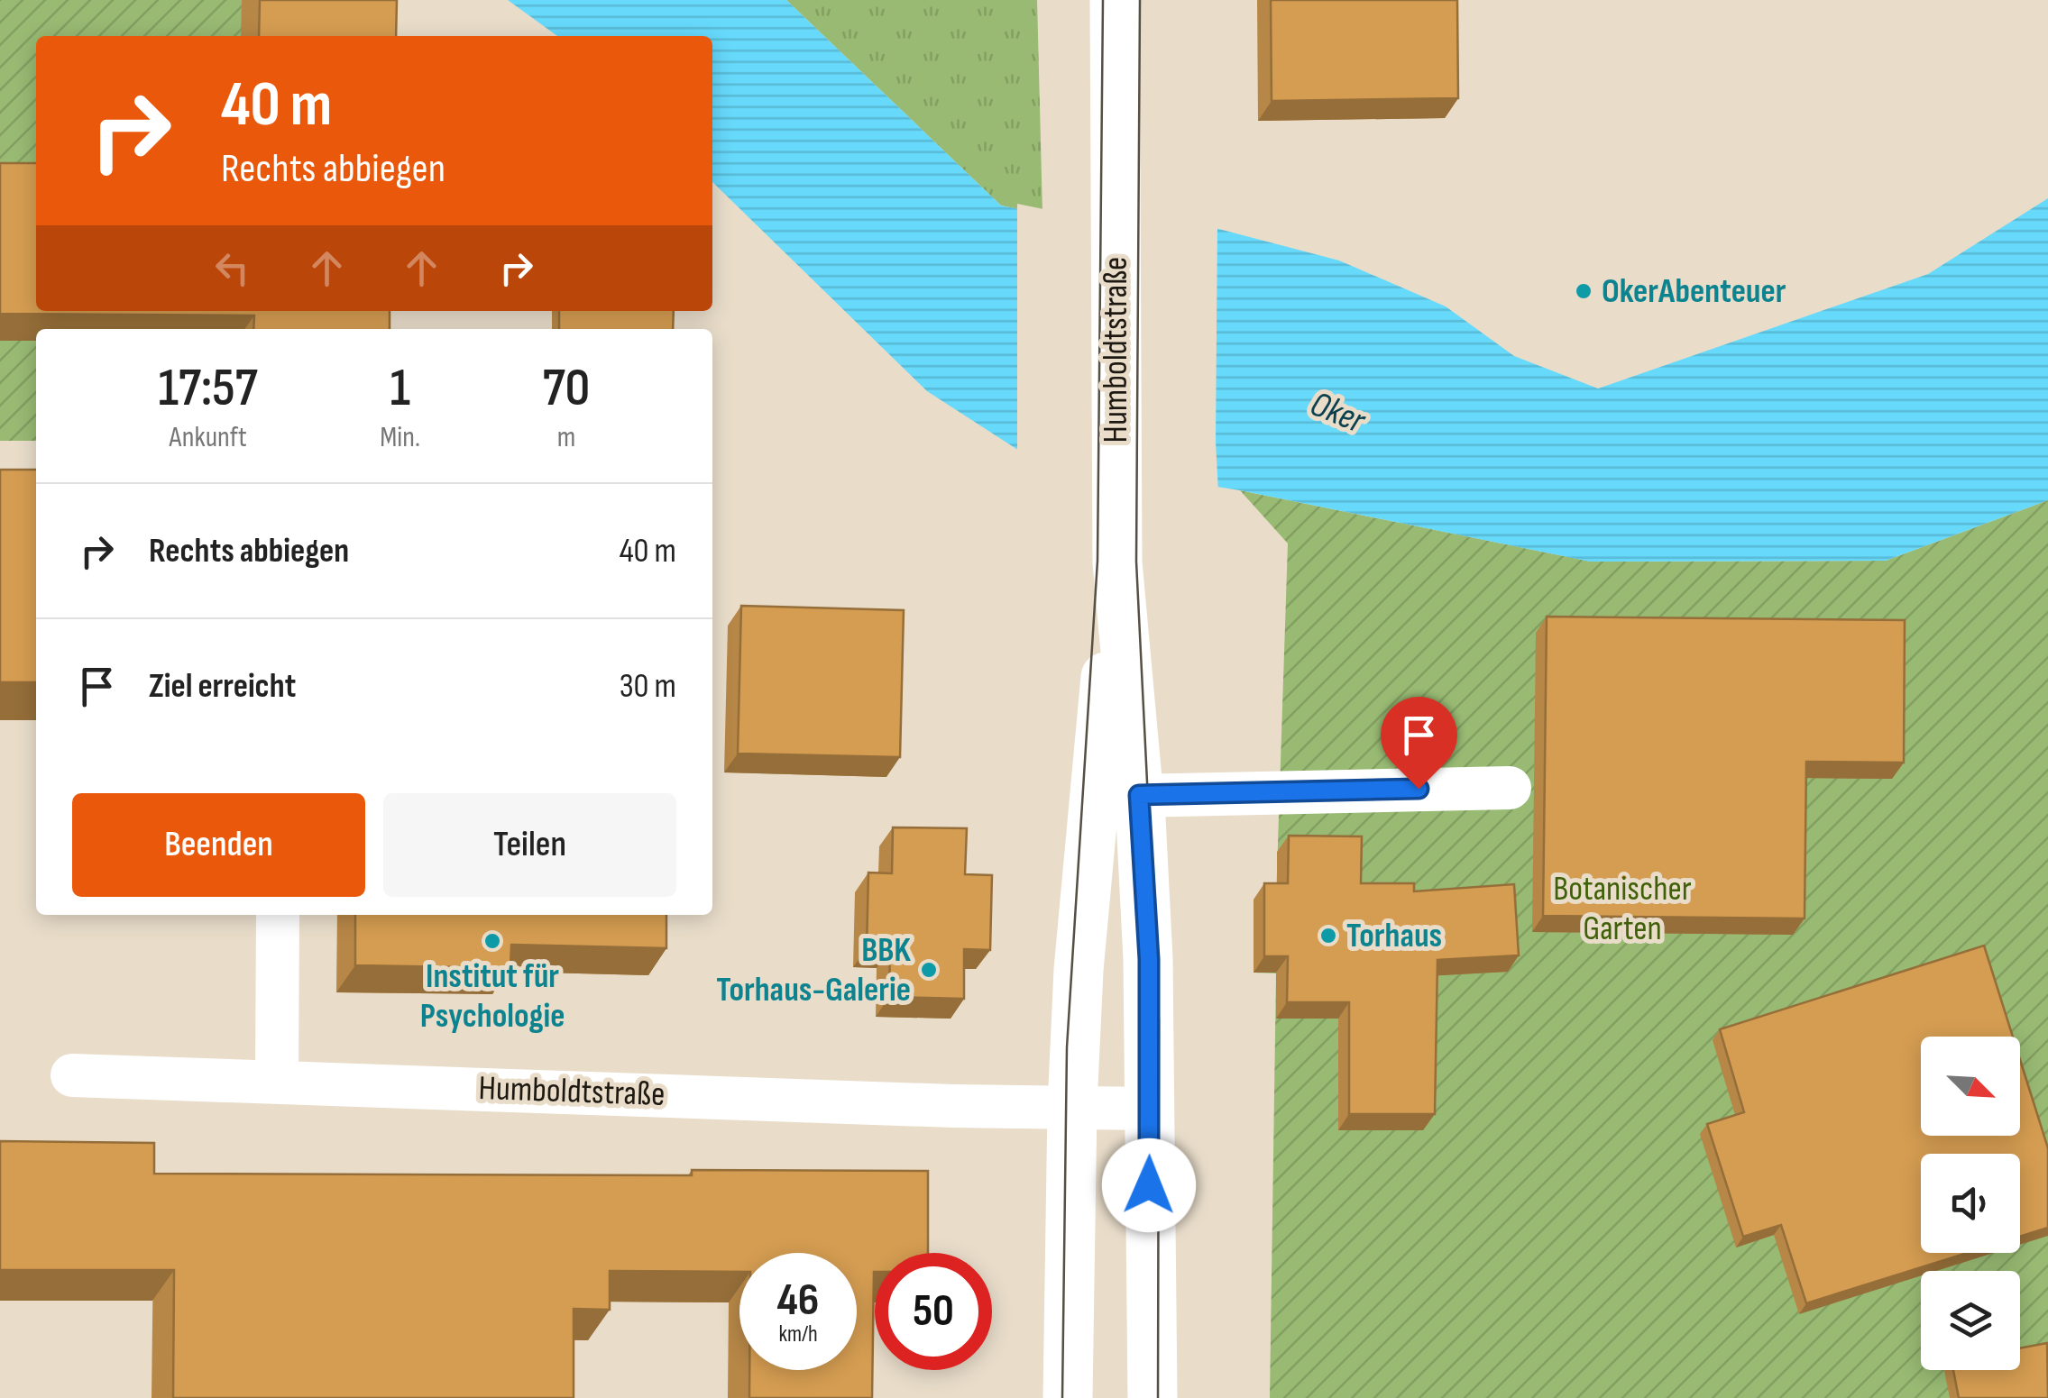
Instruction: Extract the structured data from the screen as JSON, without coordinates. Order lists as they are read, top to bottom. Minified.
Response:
{"streets":{"main road":["Humboldtstraße"]},"water":["Oker"],"parks":["Botanischer Garten"],"places":["OkerAbenteuer","Torhaus","Institut für Psychologie","BBK Torhaus-Galerie"],"north":"bottom right","page":{"turn":["40 m","Rechts abbiegen"],"eta":["17:57","Ankunft","1","Min.","70","m"],"list":[{"name":"Rechts abbiegen","value":"40 m"},{"name":"Ziel erreicht","value":"30 m"}],"buttons":["Beenden","Teilen"],"speed":"46 km/h","limit":"50"}}
